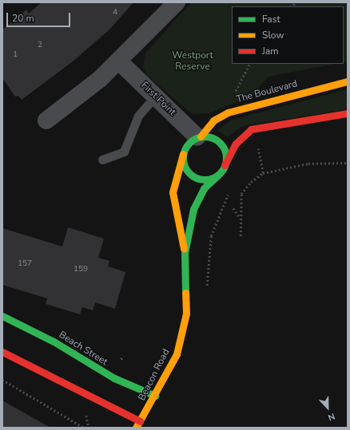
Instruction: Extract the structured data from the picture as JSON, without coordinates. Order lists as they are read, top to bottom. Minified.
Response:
{"streets":{"street":["The Boulevard","First Point","Beach Street","Beacon Road"]},"crossings":[["The Boulevard","First Point"],["The Boulevard","Beacon Road"],["First Point","Beacon Road"],["Beach Street","Beacon Road"]],"parks":["Westport Reserve"],"house_numbers":["4","2","1","157","159"],"legend":["Fast","Slow","Jam"],"scale_bar":"20 m","north":"bottom"}
